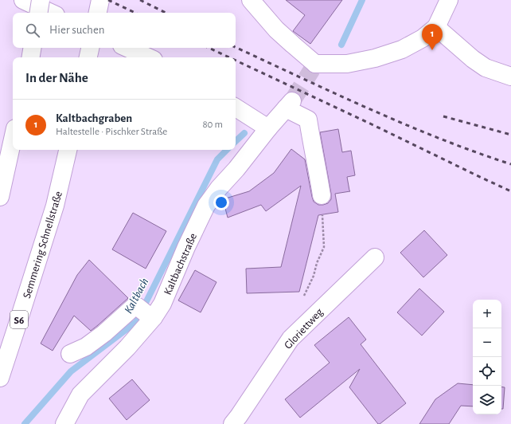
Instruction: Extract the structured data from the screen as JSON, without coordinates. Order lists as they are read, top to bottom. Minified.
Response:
{"streets":{"main road":["Semmering Schnellstraße","Kaltbachstraße","S6","Gloriettweg"]},"water":["Kaltbach"],"page":{"search":"Hier suchen","pins":"1","heading":"In der Nähe","list":[{"mark":"1","name":"Kaltbachgraben","note":"Haltestelle · Pischker Straße","value":"80 m"}],"map_buttons":["+","−"]}}
